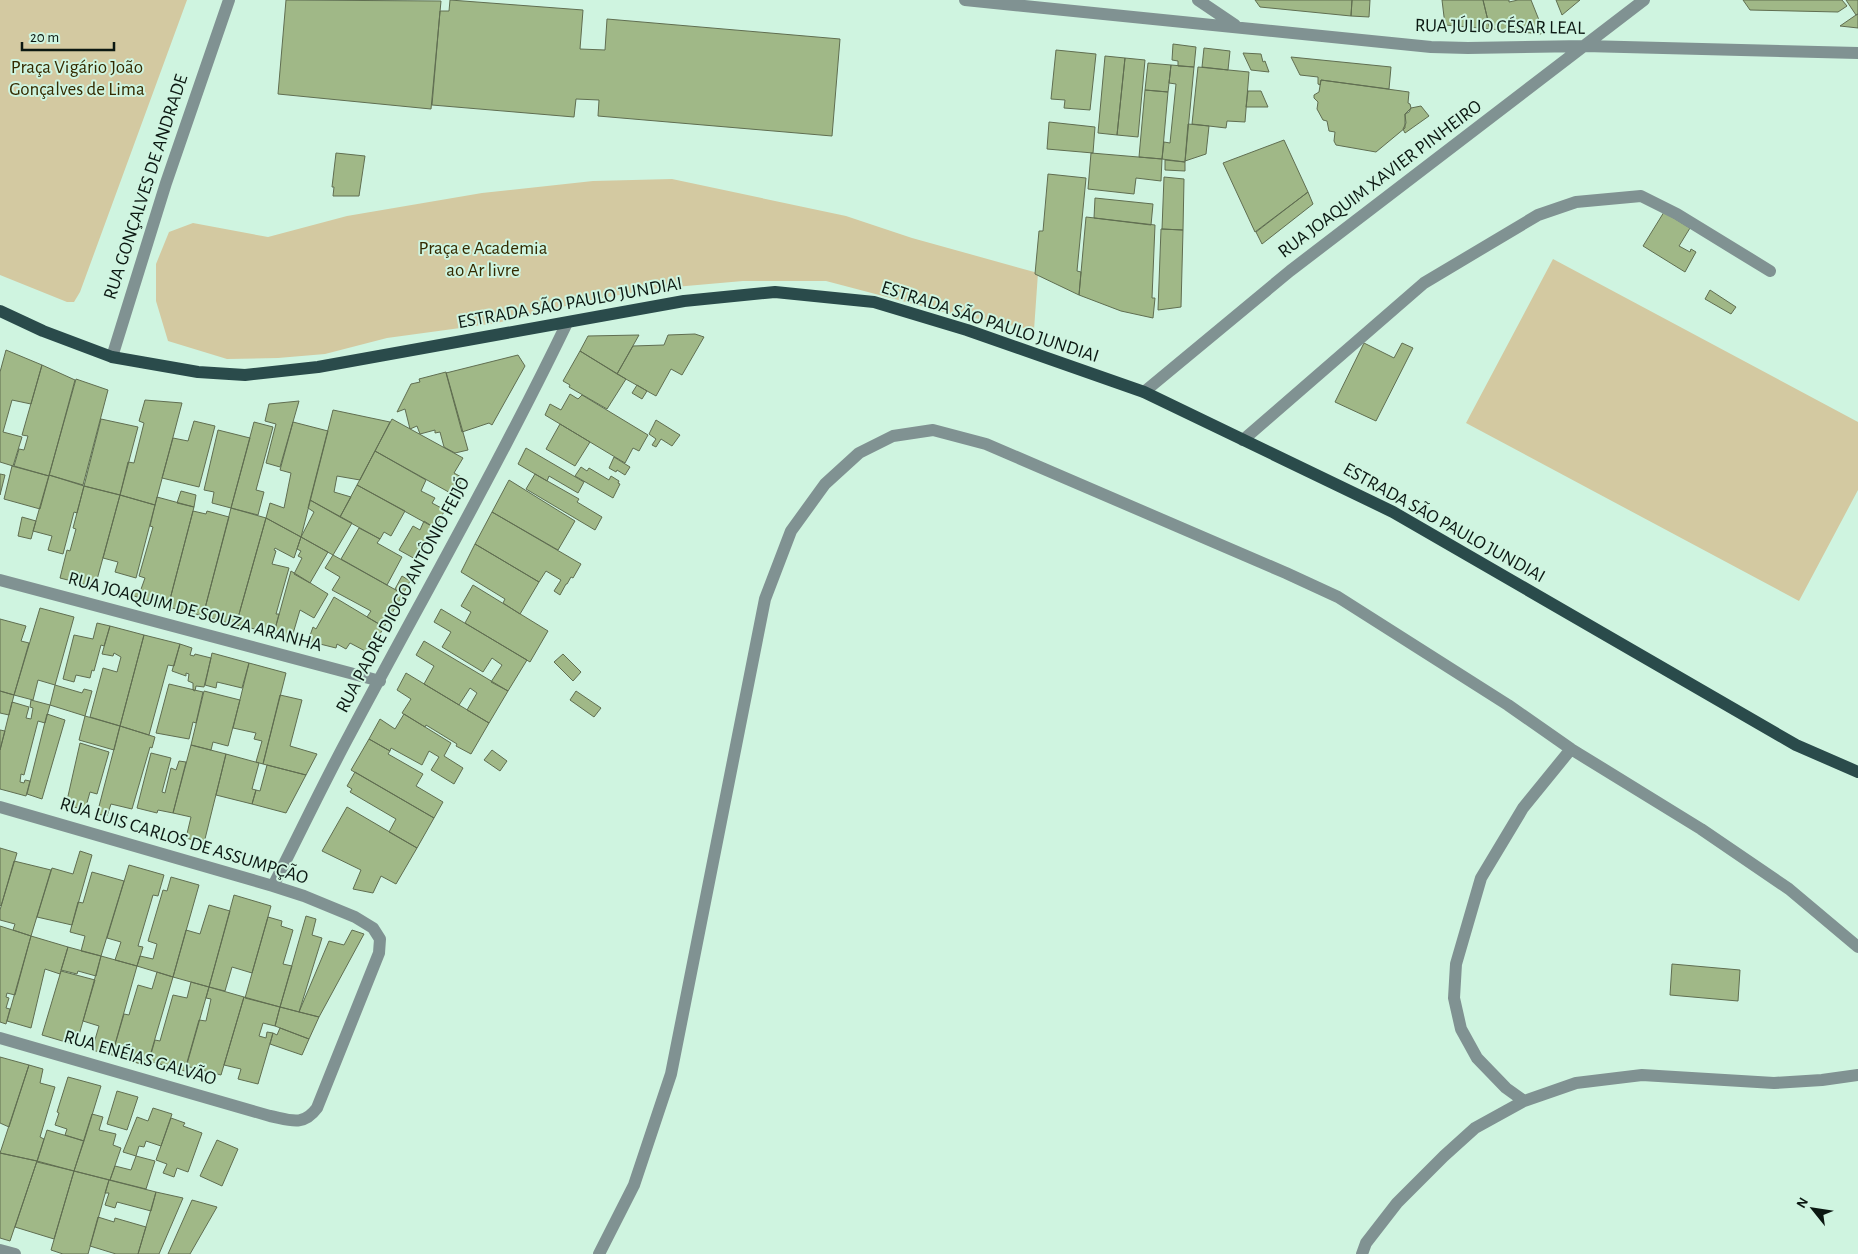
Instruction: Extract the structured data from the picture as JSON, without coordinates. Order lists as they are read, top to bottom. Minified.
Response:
{"streets":{"main road":["ESTRADA SÃO PAULO JUNDIAI"],"street":["RUA JÚLIO CÉSAR LEAL","RUA JOAQUIM XAVIER PINHEIRO","RUA GONÇALVES DE ANDRADE","RUA PADRE DIOGO ANTÔNIO FEIJÓ","RUA JOAQUIM DE SOUZA ARANHA","RUA LUIS CARLOS DE ASSUMPÇÃO","RUA ENÉIAS GALVÃO"]},"crossings":[["RUA JÚLIO CÉSAR LEAL","RUA JOAQUIM XAVIER PINHEIRO"],["RUA JOAQUIM XAVIER PINHEIRO","ESTRADA SÃO PAULO JUNDIAI"],["RUA GONÇALVES DE ANDRADE","ESTRADA SÃO PAULO JUNDIAI"],["ESTRADA SÃO PAULO JUNDIAI","RUA PADRE DIOGO ANTÔNIO FEIJÓ"],["RUA PADRE DIOGO ANTÔNIO FEIJÓ","RUA JOAQUIM DE SOUZA ARANHA"],["RUA PADRE DIOGO ANTÔNIO FEIJÓ","RUA LUIS CARLOS DE ASSUMPÇÃO"],["RUA LUIS CARLOS DE ASSUMPÇÃO","RUA ENÉIAS GALVÃO"]],"parks":["Praça Vigário João Gonçalves de Lima","Praça e Academia ao Ar livre"],"scale_bar":"20 m","north":"top left"}
